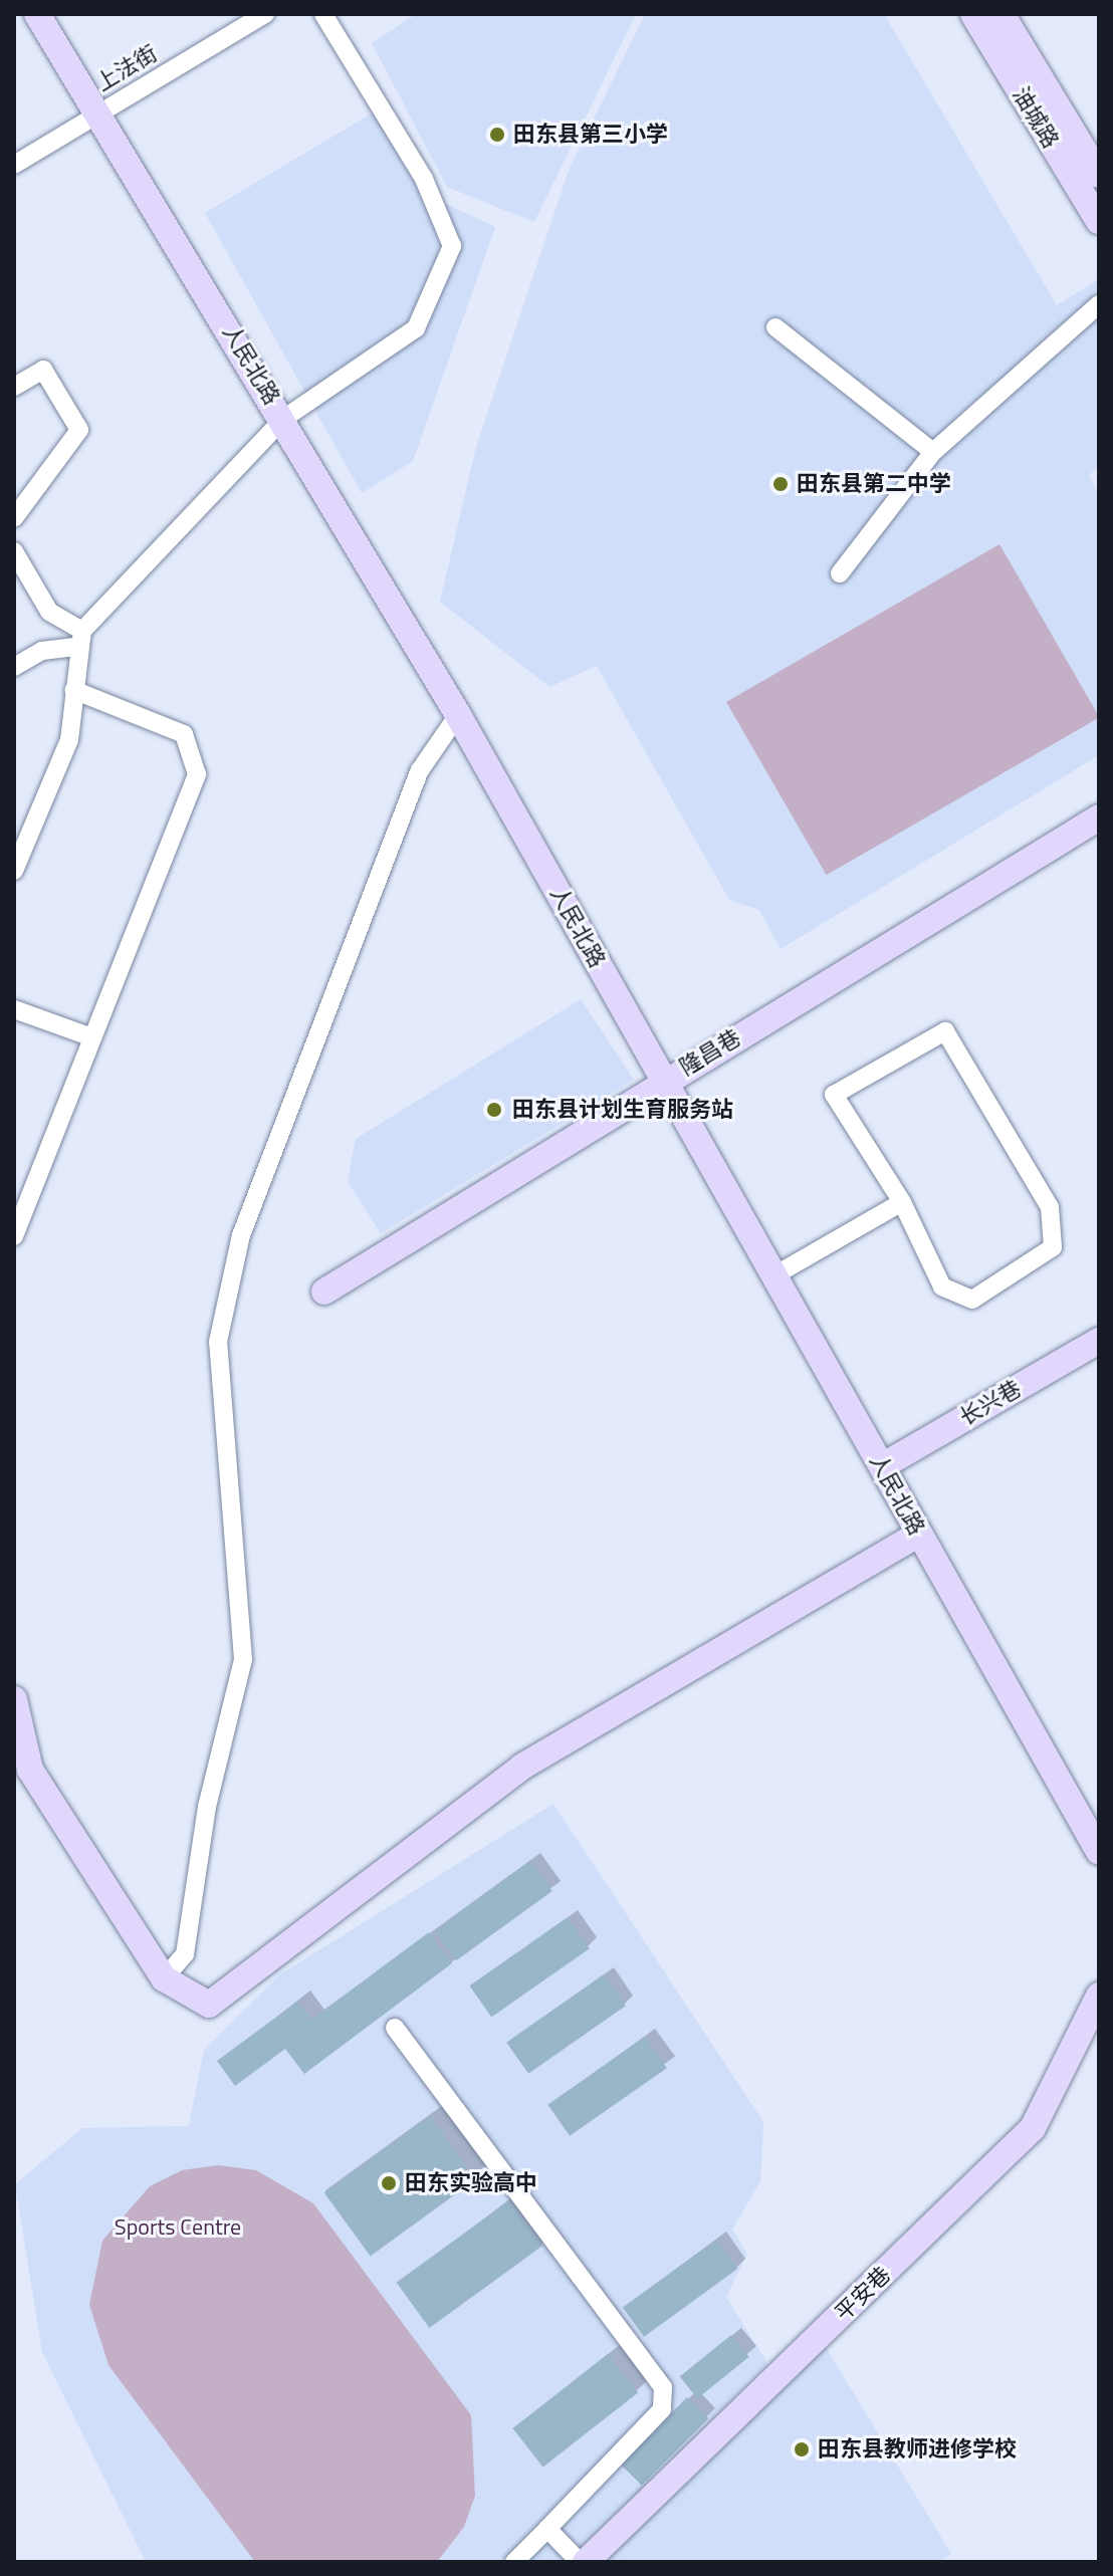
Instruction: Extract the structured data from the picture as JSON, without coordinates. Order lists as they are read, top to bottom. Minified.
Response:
{"streets":{"street":["上法街","油城路","人民北路","隆昌巷","长兴巷","平安巷"]},"crossings":[["上法街","人民北路"],["人民北路","隆昌巷"],["人民北路","长兴巷"]],"parks":["Sports Centre"],"places":["田东县第三小学","田东县第二中学","田东县计划生育服务站","田东实验高中","田东县教师进修学校"]}
